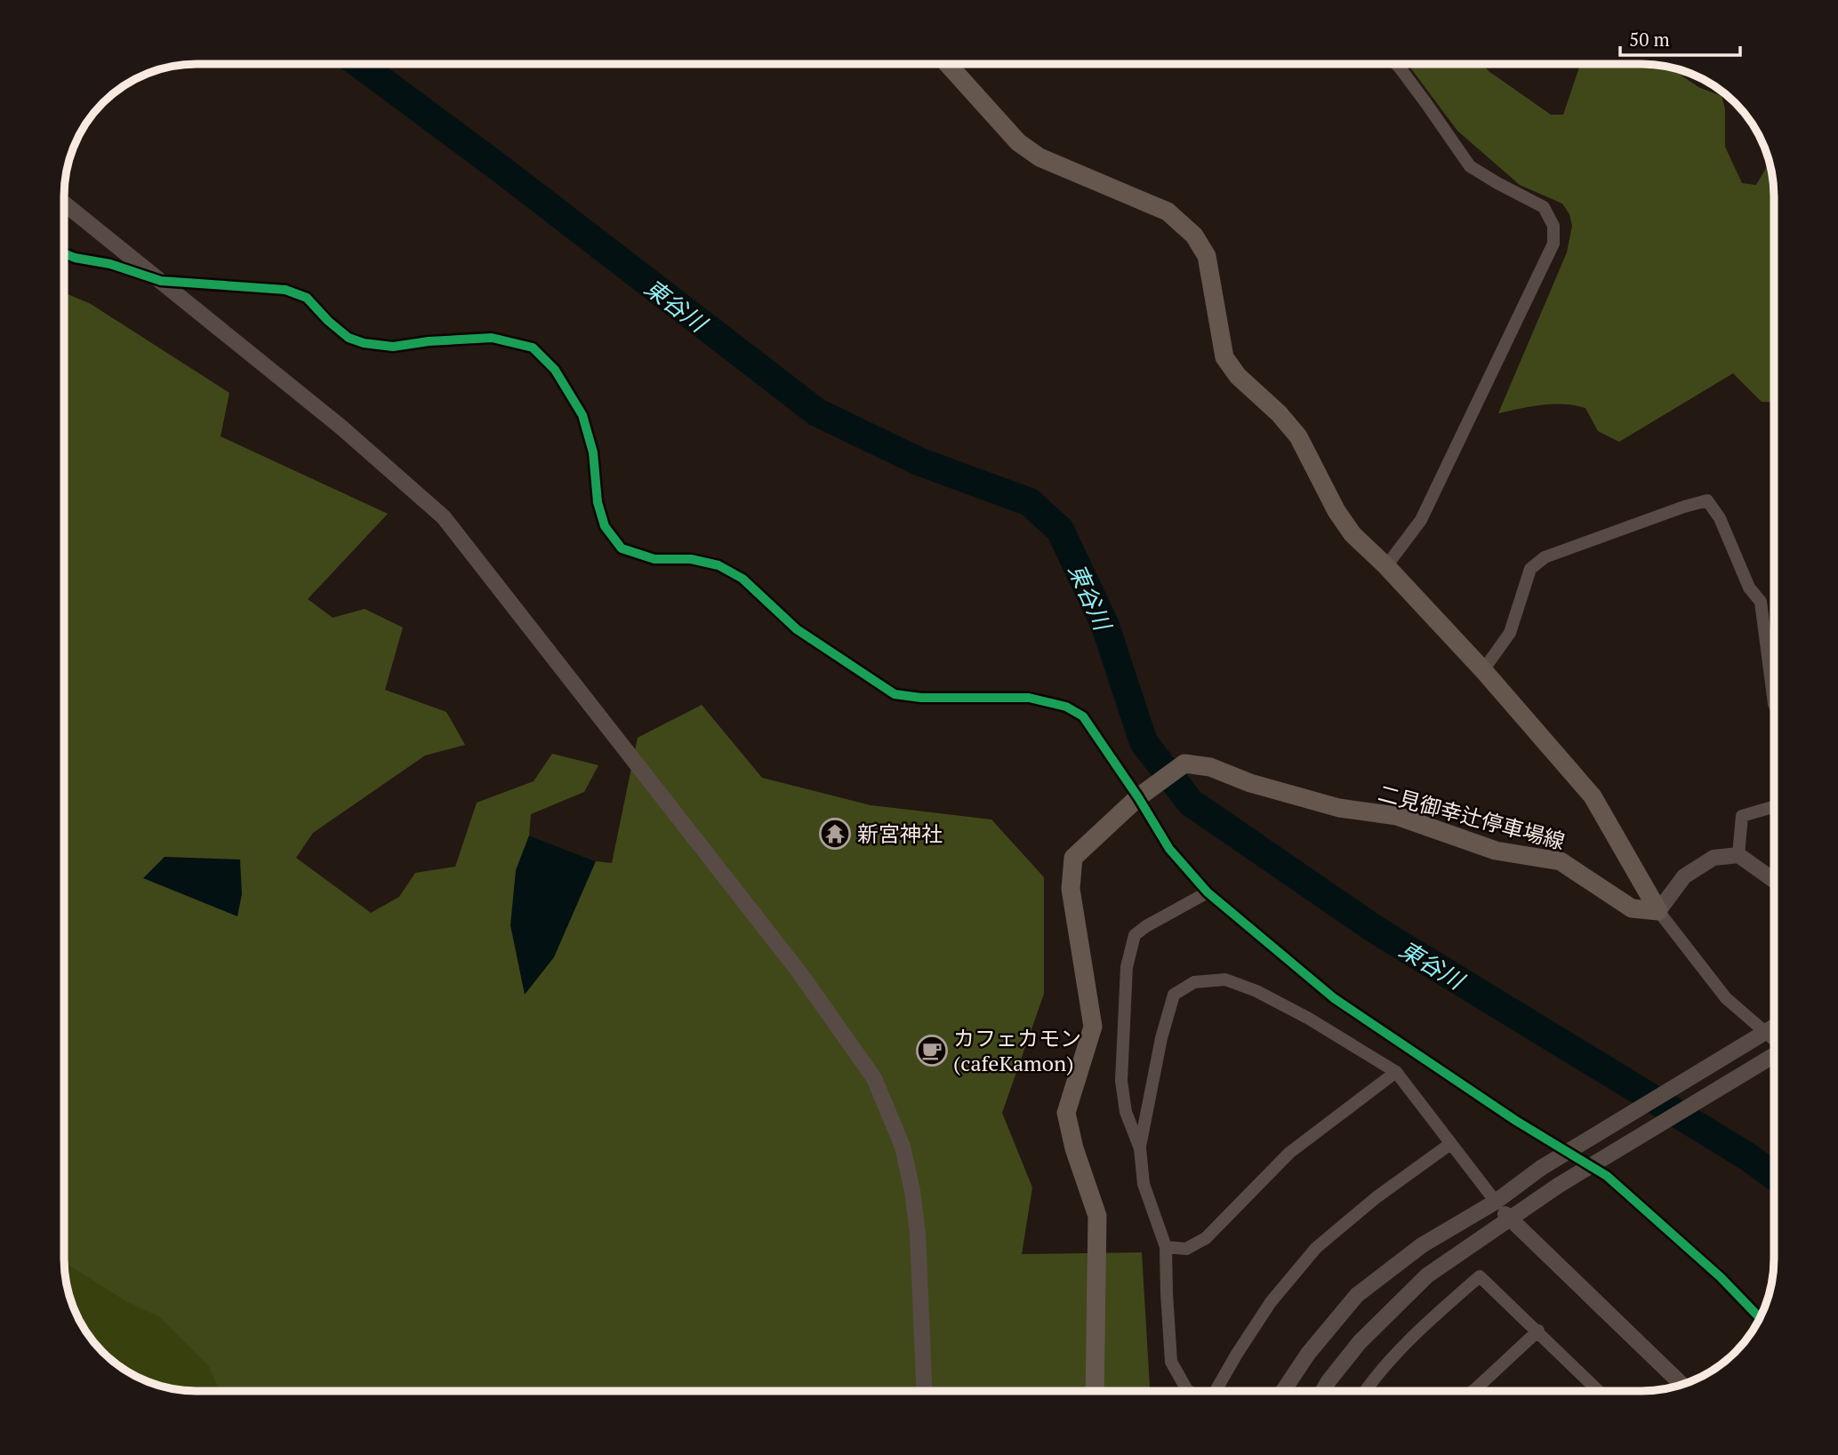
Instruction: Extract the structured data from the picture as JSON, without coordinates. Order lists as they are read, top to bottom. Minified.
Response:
{"streets":{"main road":["二見御幸辻停車場線"]},"water":["東谷川"],"places":{"temple":["新宮神社"],"cafe":["カフェカモン (cafeKamon)"]},"scale_bar":"50 m"}
